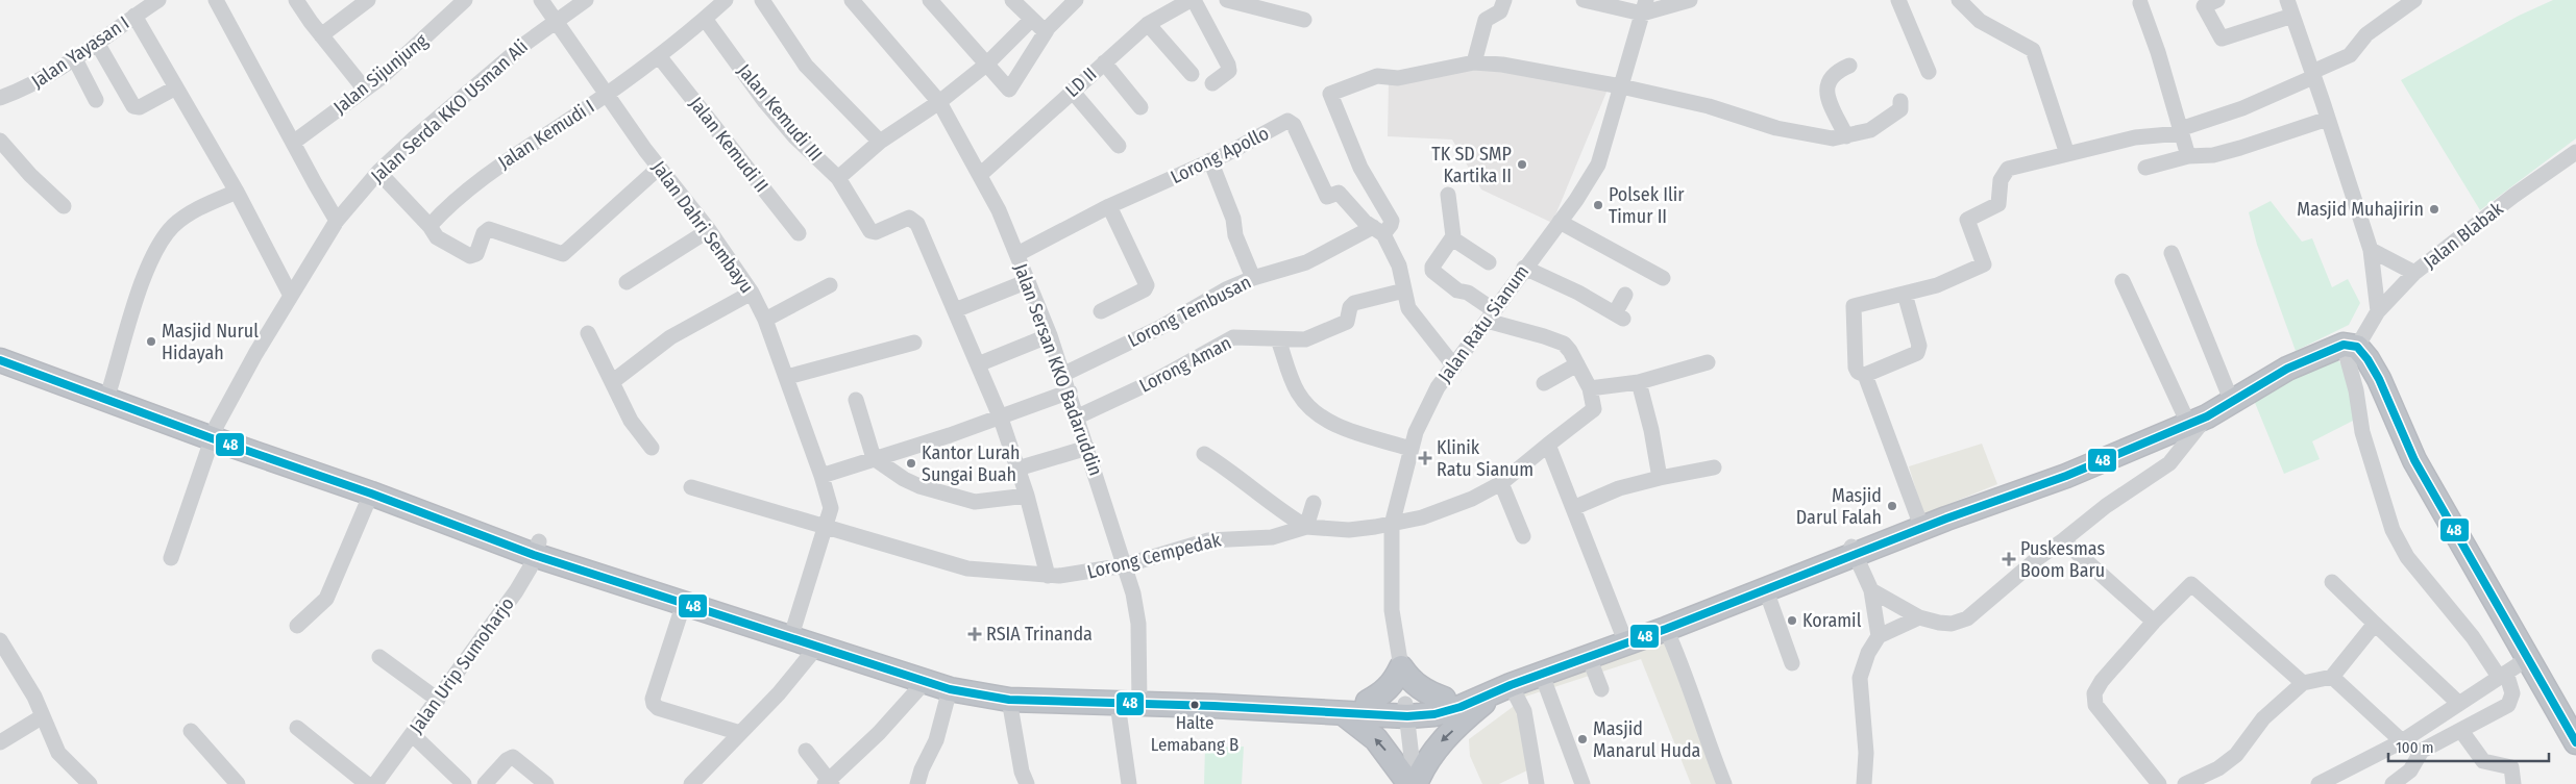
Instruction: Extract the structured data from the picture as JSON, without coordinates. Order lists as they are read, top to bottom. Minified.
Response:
{"streets":{"street":["Jalan Yayasan I","Jalan Sijunjung","LD II","Jalan Serda KKO Usman Ali","Jalan Kemudi III","Jalan Kemudi I","Jalan Kemudi II","Lorong Apollo","Jalan Dahri Sembayu","Jalan Blabak","Lorong Tembusan","Jalan Ratu Sianum","Lorong Aman","Jalan Sersan KKO Badaruddin","Lorong Cempedak","Jalan Urip Sumoharjo"]},"crossings":[["LD II","Jalan Sersan KKO Badaruddin"],["Jalan Serda KKO Usman Ali","Jalan Dahri Sembayu"],["Jalan Kemudi III","Jalan Kemudi I"],["Jalan Kemudi I","Jalan Kemudi II"],["Jalan Kemudi I","Jalan Dahri Sembayu"],["Lorong Apollo","Lorong Tembusan"],["Lorong Apollo","Jalan Sersan KKO Badaruddin"],["Jalan Dahri Sembayu","Lorong Cempedak"],["Lorong Tembusan","Jalan Sersan KKO Badaruddin"],["Jalan Ratu Sianum","Lorong Cempedak"],["Lorong Aman","Jalan Sersan KKO Badaruddin"],["Jalan Sersan KKO Badaruddin","Lorong Cempedak"]],"places":{"other":["TK SD SMP Kartika II","Polsek Ilir Timur II","Masjid Muhajirin","Masjid Nurul Hidayah","Kantor Lurah Sungai Buah","Masjid Darul Falah","Koramil","Halte Lemabang B","Masjid Manarul Huda"],"health":["Klinik Ratu Sianum","Puskesmas Boom Baru","RSIA Trinanda"]},"lines":["transit line 48"],"scale_bar":"100 m"}
